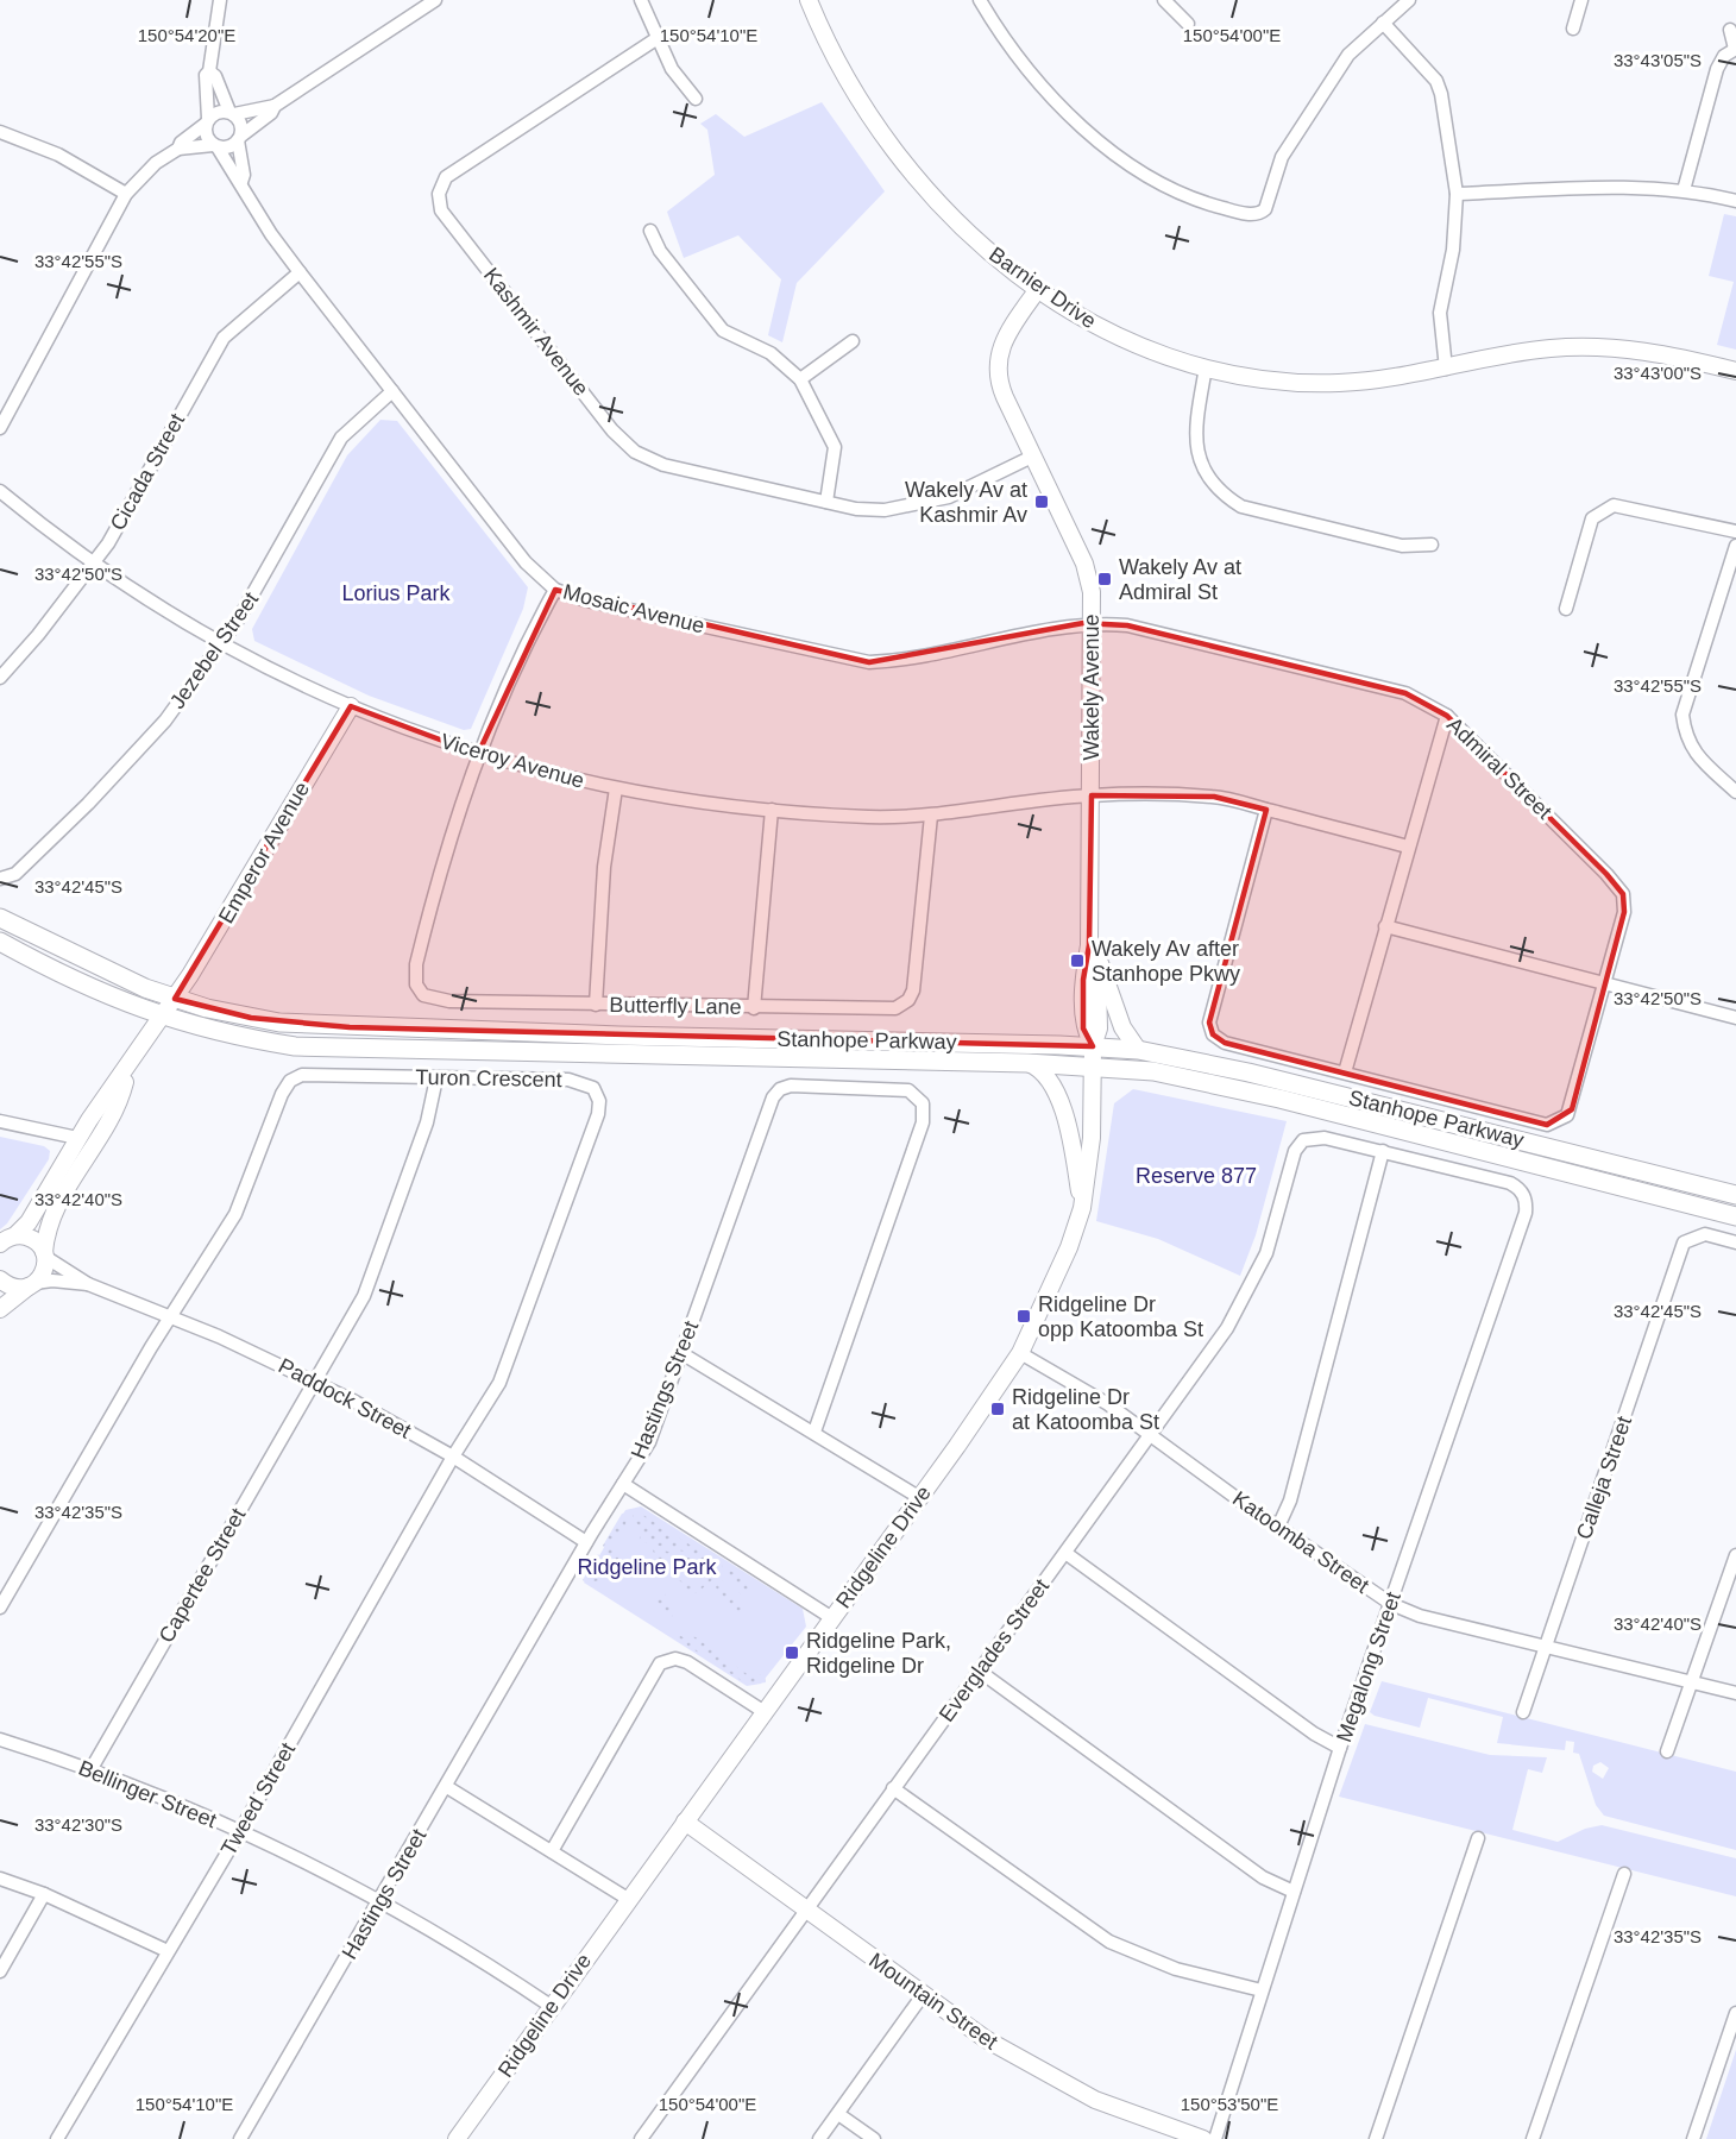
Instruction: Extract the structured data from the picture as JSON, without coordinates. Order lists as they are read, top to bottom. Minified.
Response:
{"streets":{"main road":["Stanhope Parkway"],"street":["Barnier Drive","Kashmir Avenue","Cicada Street","Mosaic Avenue","Jezebel Street","Wakely Avenue","Viceroy Avenue","Admiral Street","Emperor Avenue","Butterfly Lane","Turon Crescent","Hastings Street","Paddock Street","Calleja Street","Katoomba Street","Ridgeline Drive","Capertee Street","Everglades Street","Megalong Street","Bellinger Street","Tweed Street","Mountain Street"]},"crossings":[["Barnier Drive","Wakely Avenue"],["Kashmir Avenue","Wakely Avenue"],["Cicada Street","Mosaic Avenue"],["Cicada Street","Viceroy Avenue"],["Mosaic Avenue","Jezebel Street"],["Mosaic Avenue","Wakely Avenue"],["Mosaic Avenue","Admiral Street"],["Jezebel Street","Viceroy Avenue"],["Wakely Avenue","Viceroy Avenue"],["Wakely Avenue","Admiral Street"],["Wakely Avenue","Stanhope Parkway"],["Wakely Avenue","Ridgeline Drive"],["Viceroy Avenue","Emperor Avenue"],["Viceroy Avenue","Butterfly Lane"],["Emperor Avenue","Stanhope Parkway"],["Stanhope Parkway","Ridgeline Drive"],["Turon Crescent","Paddock Street"],["Turon Crescent","Capertee Street"],["Turon Crescent","Tweed Street"],["Hastings Street","Paddock Street"],["Hastings Street","Bellinger Street"],["Paddock Street","Capertee Street"],["Paddock Street","Tweed Street"],["Calleja Street","Katoomba Street"],["Katoomba Street","Ridgeline Drive"],["Katoomba Street","Everglades Street"],["Katoomba Street","Megalong Street"],["Ridgeline Drive","Bellinger Street"],["Ridgeline Drive","Mountain Street"],["Capertee Street","Bellinger Street"],["Everglades Street","Megalong Street"],["Everglades Street","Mountain Street"],["Bellinger Street","Tweed Street"]],"parks":["Lorius Park","Reserve 877","Ridgeline Park"],"places":{"transit":["Wakely Av at Kashmir Av","Wakely Av at Admiral St","Wakely Av after Stanhope Pkwy","Ridgeline Dr opp Katoomba St","Ridgeline Dr at Katoomba St","Ridgeline Park, Ridgeline Dr"]},"coordinates":["150°54'20\"E","150°54'10\"E","150°54'00\"E","33°43'05\"S","33°42'55\"S","33°43'00\"S","33°42'50\"S","33°42'45\"S","33°42'40\"S","33°42'35\"S","33°42'30\"S","150°53'50\"E"]}
